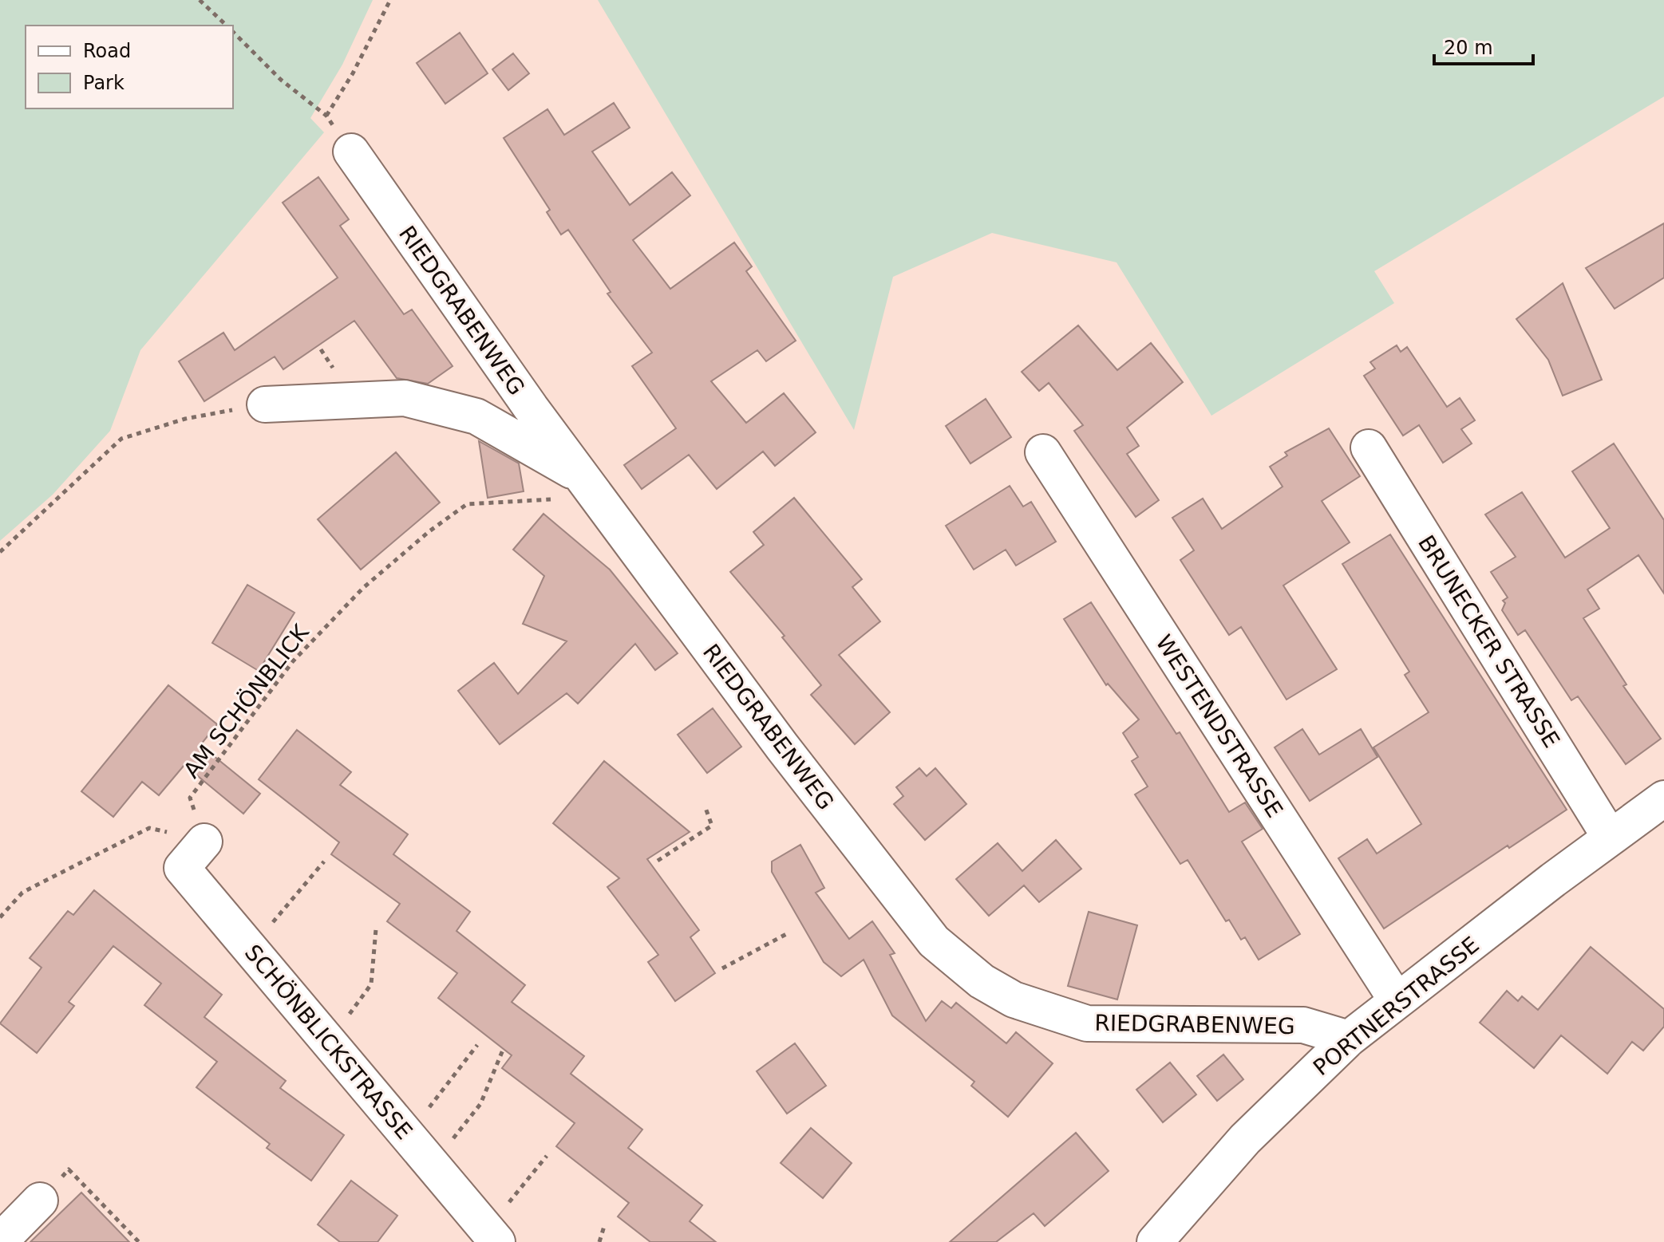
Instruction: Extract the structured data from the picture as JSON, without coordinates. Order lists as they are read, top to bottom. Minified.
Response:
{"streets":{"street":["RIEDGRABENWEG","BRUNECKER STRASSE","WESTENDSTRASSE","PORTNERSTRASSE","SCHÖNBLICKSTRASSE"],"path":["AM SCHÖNBLICK"]},"crossings":[["RIEDGRABENWEG","PORTNERSTRASSE"],["BRUNECKER STRASSE","PORTNERSTRASSE"],["AM SCHÖNBLICK","SCHÖNBLICKSTRASSE"],["WESTENDSTRASSE","PORTNERSTRASSE"]],"legend":["Road","Park"],"scale_bar":"20 m"}
